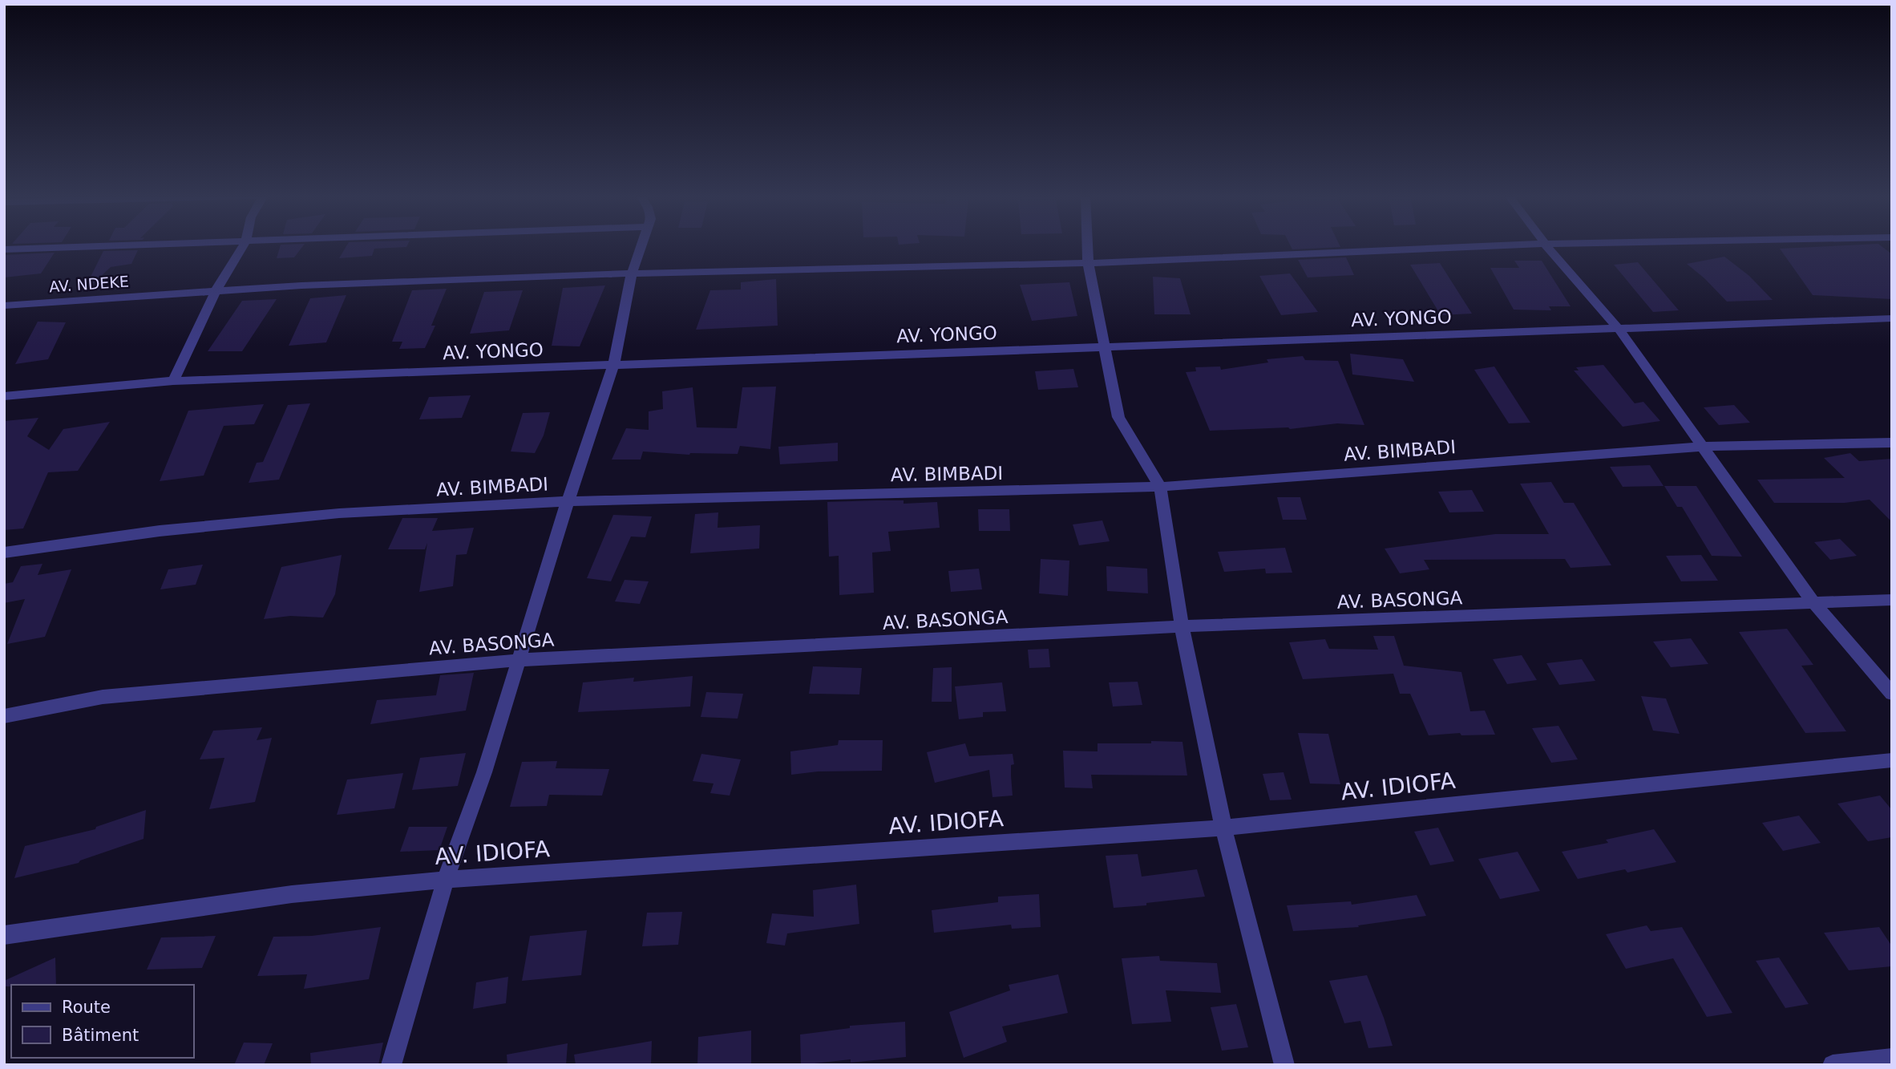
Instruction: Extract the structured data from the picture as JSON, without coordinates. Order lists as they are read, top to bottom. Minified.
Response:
{"streets":{"street":["AV. NDEKE","AV. YONGO","AV. BIMBADI","AV. BASONGA","AV. IDIOFA"]},"legend":["Route","Bâtiment"]}
